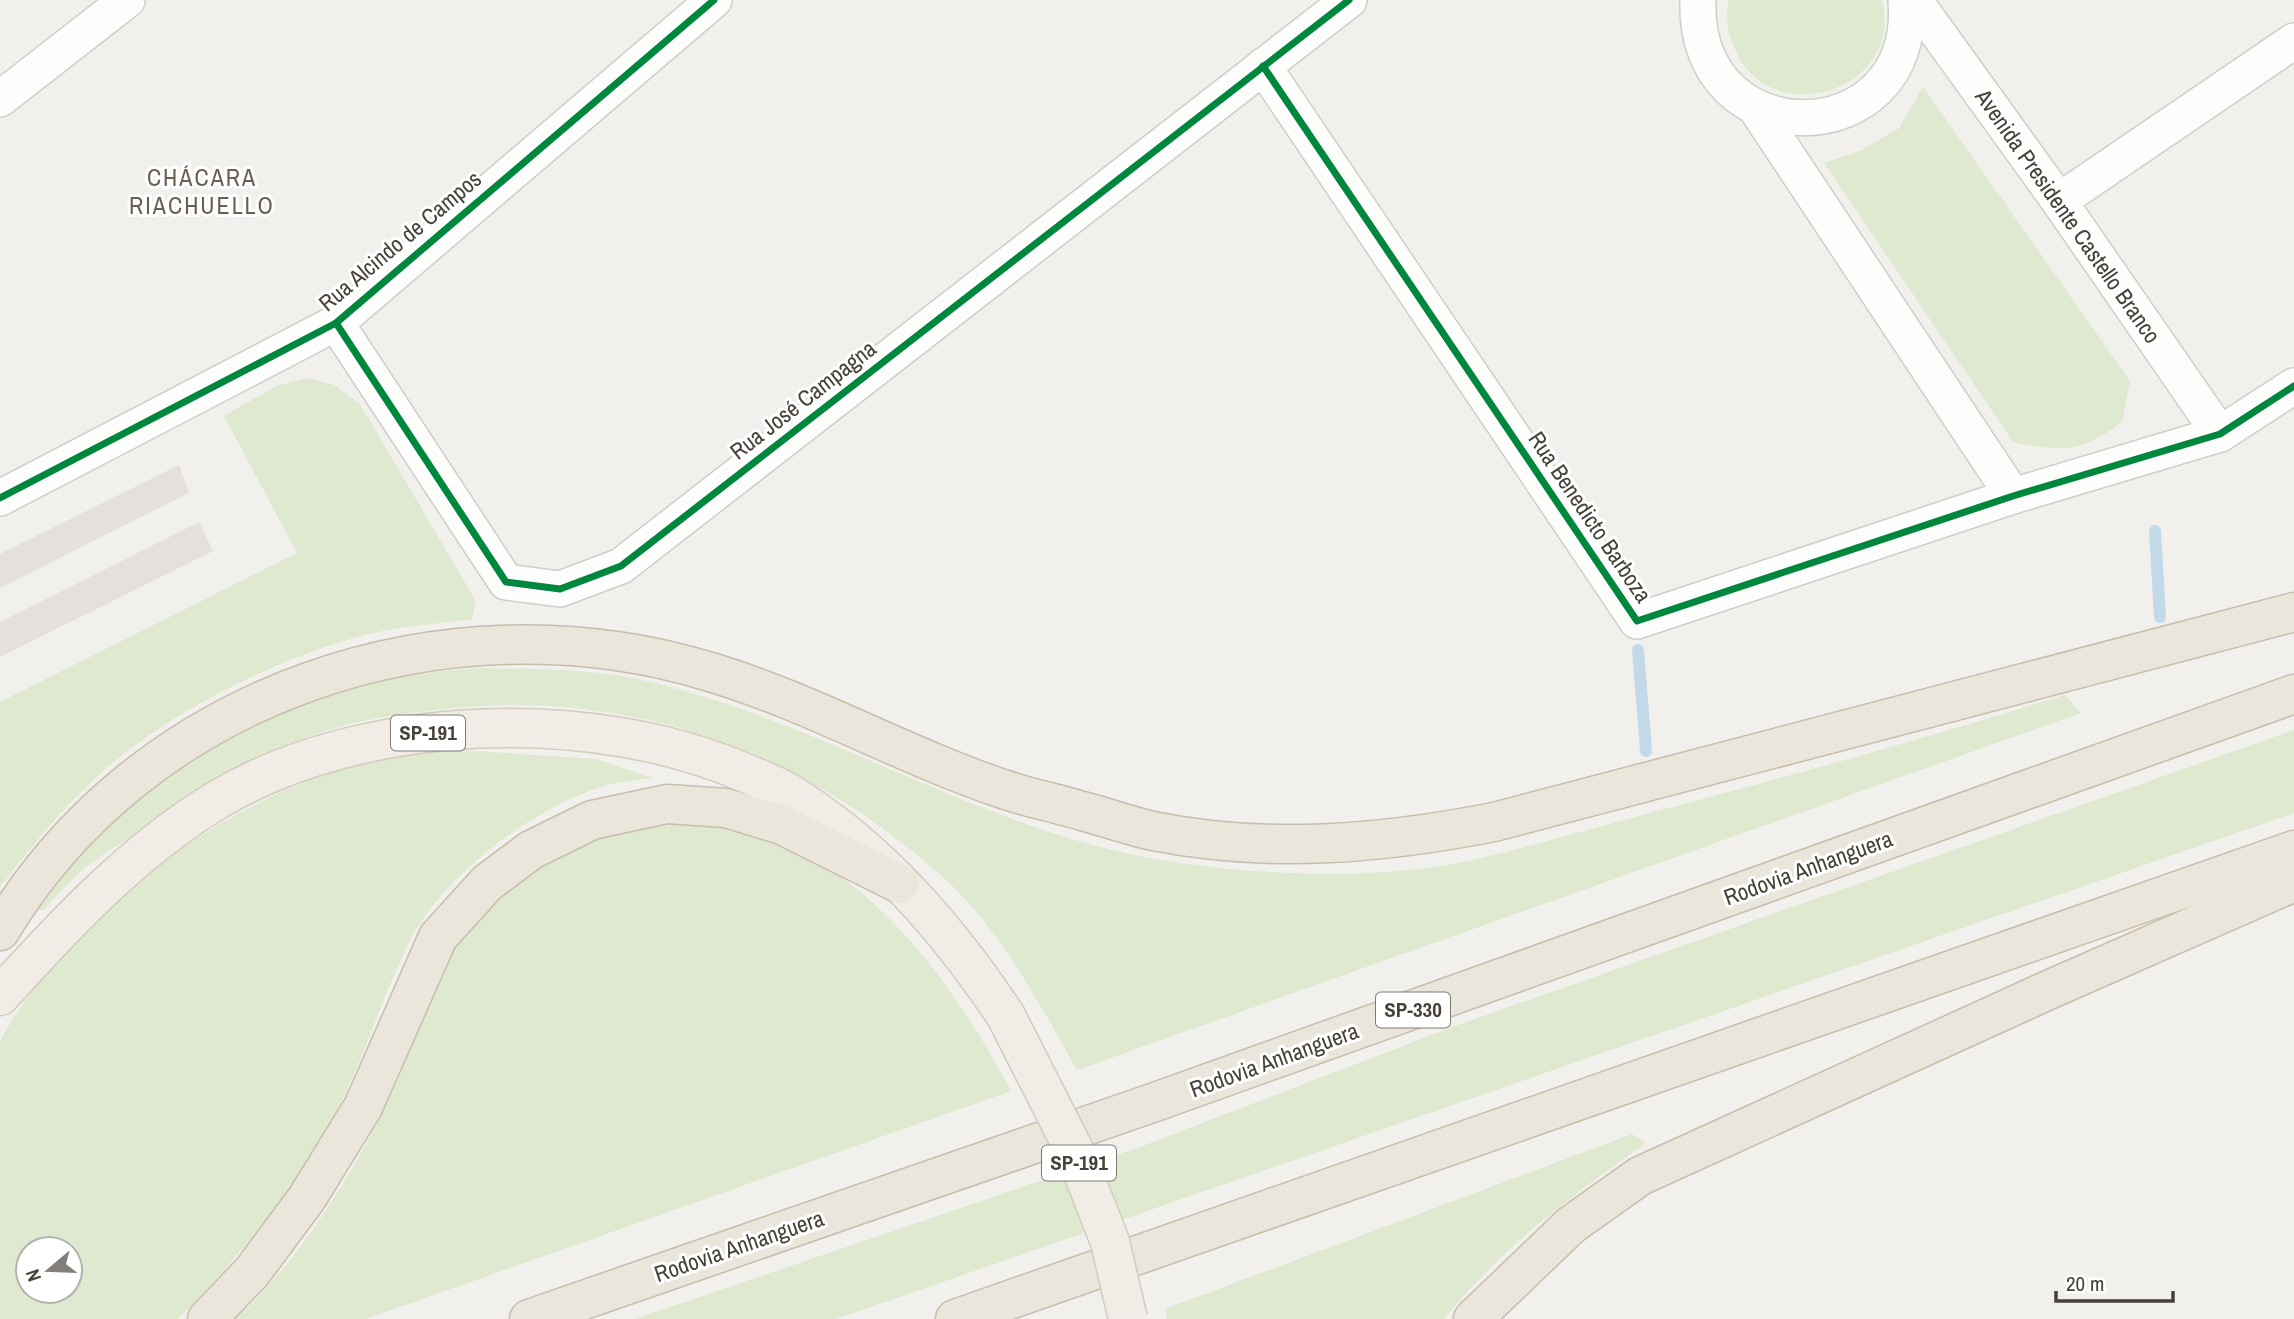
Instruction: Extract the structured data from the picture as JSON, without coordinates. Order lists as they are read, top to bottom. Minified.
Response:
{"streets":{"highway":["Rodovia Anhanguera","SP-330"],"main road":["SP-191"],"street":["Avenida Presidente Castello Branco","Rua Alcindo de Campos","Rua José Campagna","Rua Benedicto Barboza"]},"crossings":[["Avenida Presidente Castello Branco","Rua Benedicto Barboza"],["Rua Alcindo de Campos","Rua José Campagna"],["Rua José Campagna","Rua Benedicto Barboza"]],"districts":["CHÁCARA RIACHUELLO"],"scale_bar":"20 m","north":"left"}
